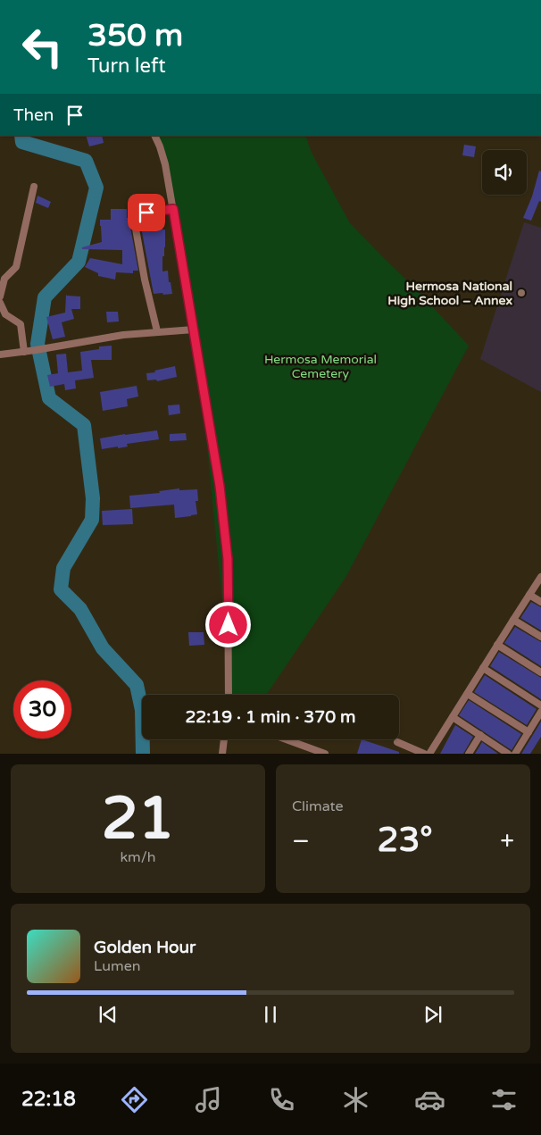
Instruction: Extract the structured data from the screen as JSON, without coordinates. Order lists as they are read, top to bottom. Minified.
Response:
{"parks":["Hermosa Memorial Cemetery"],"places":["Hermosa National High School – Annex"],"page":{"turn":["350 m","Turn left"],"then":"Then","limit":"30","trip":"22:19 · 1 min · 370 m","tile":[["21","km/h"],"Climate"],"heat":["−","23°","+"],"song":["Golden Hour","Lumen"],"tabs":"22:18"}}
